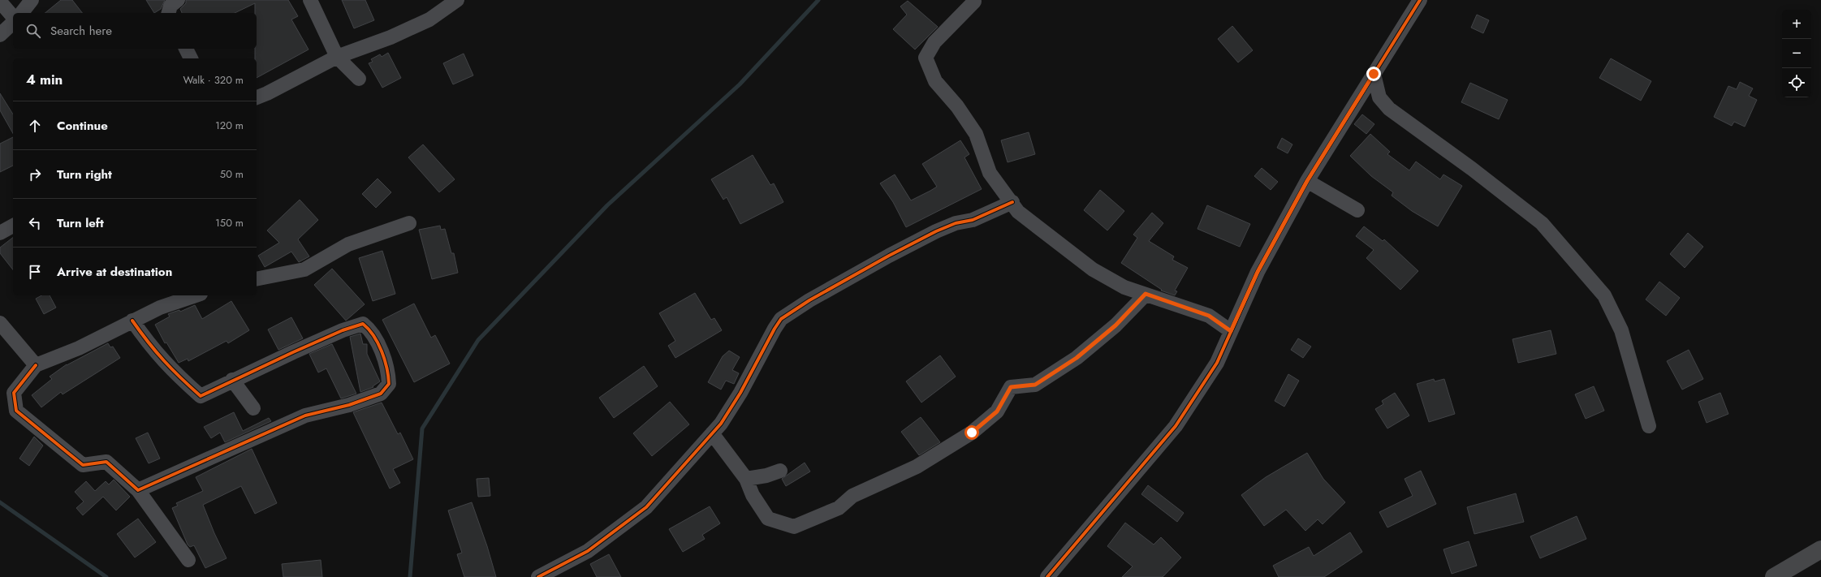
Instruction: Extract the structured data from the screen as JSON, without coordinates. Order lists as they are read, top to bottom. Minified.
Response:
{"page":{"map_buttons":["+","−"],"search":"Search here","heading":["4 min","Walk · 320 m"],"list":[["Continue","120 m"],["Turn right","50 m"],["Turn left","150 m"],"Arrive at destination"]}}
